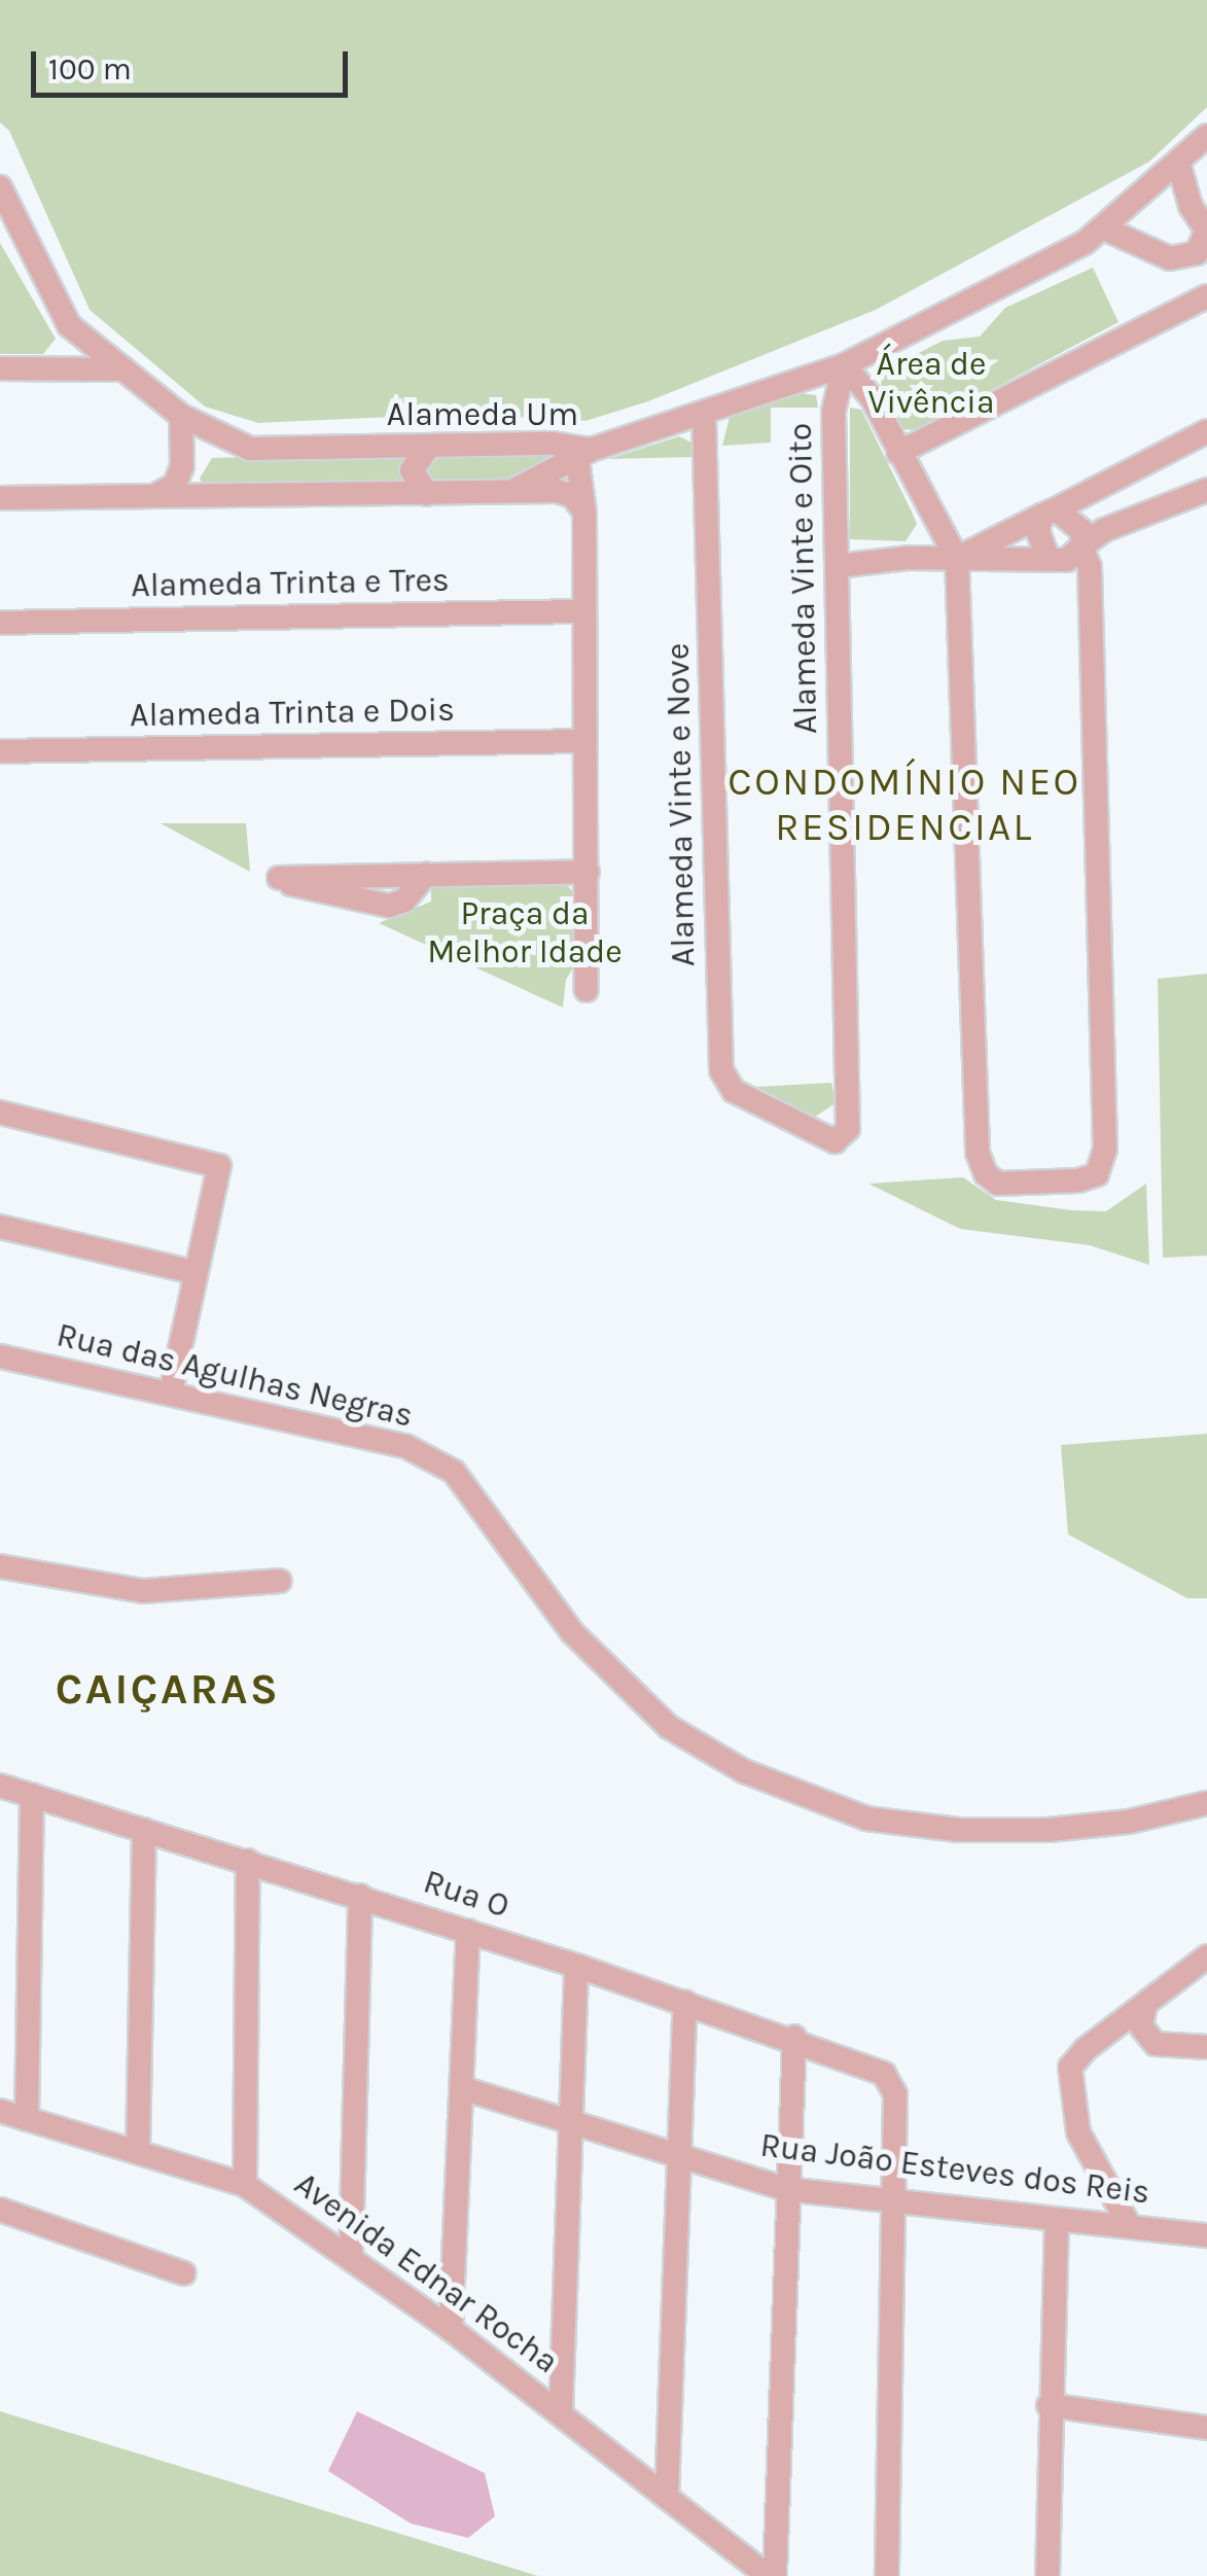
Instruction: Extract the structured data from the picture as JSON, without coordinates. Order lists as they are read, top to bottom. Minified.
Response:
{"streets":{"street":["Alameda Um","Alameda Vinte e Oito","Alameda Trinta e Tres","Alameda Trinta e Dois","Alameda Vinte e Nove","Rua das Agulhas Negras","Rua O","Rua João Esteves dos Reis","Avenida Ednar Rocha"]},"crossings":[["Alameda Um","Alameda Vinte e Oito"],["Alameda Um","Alameda Vinte e Nove"],["Alameda Vinte e Oito","Alameda Vinte e Nove"],["Rua O","Rua João Esteves dos Reis"]],"districts":["CONDOMÍNIO NEO RESIDENCIAL","CAIÇARAS"],"parks":["Área de Vivência","Praça da Melhor Idade"],"scale_bar":"100 m"}
